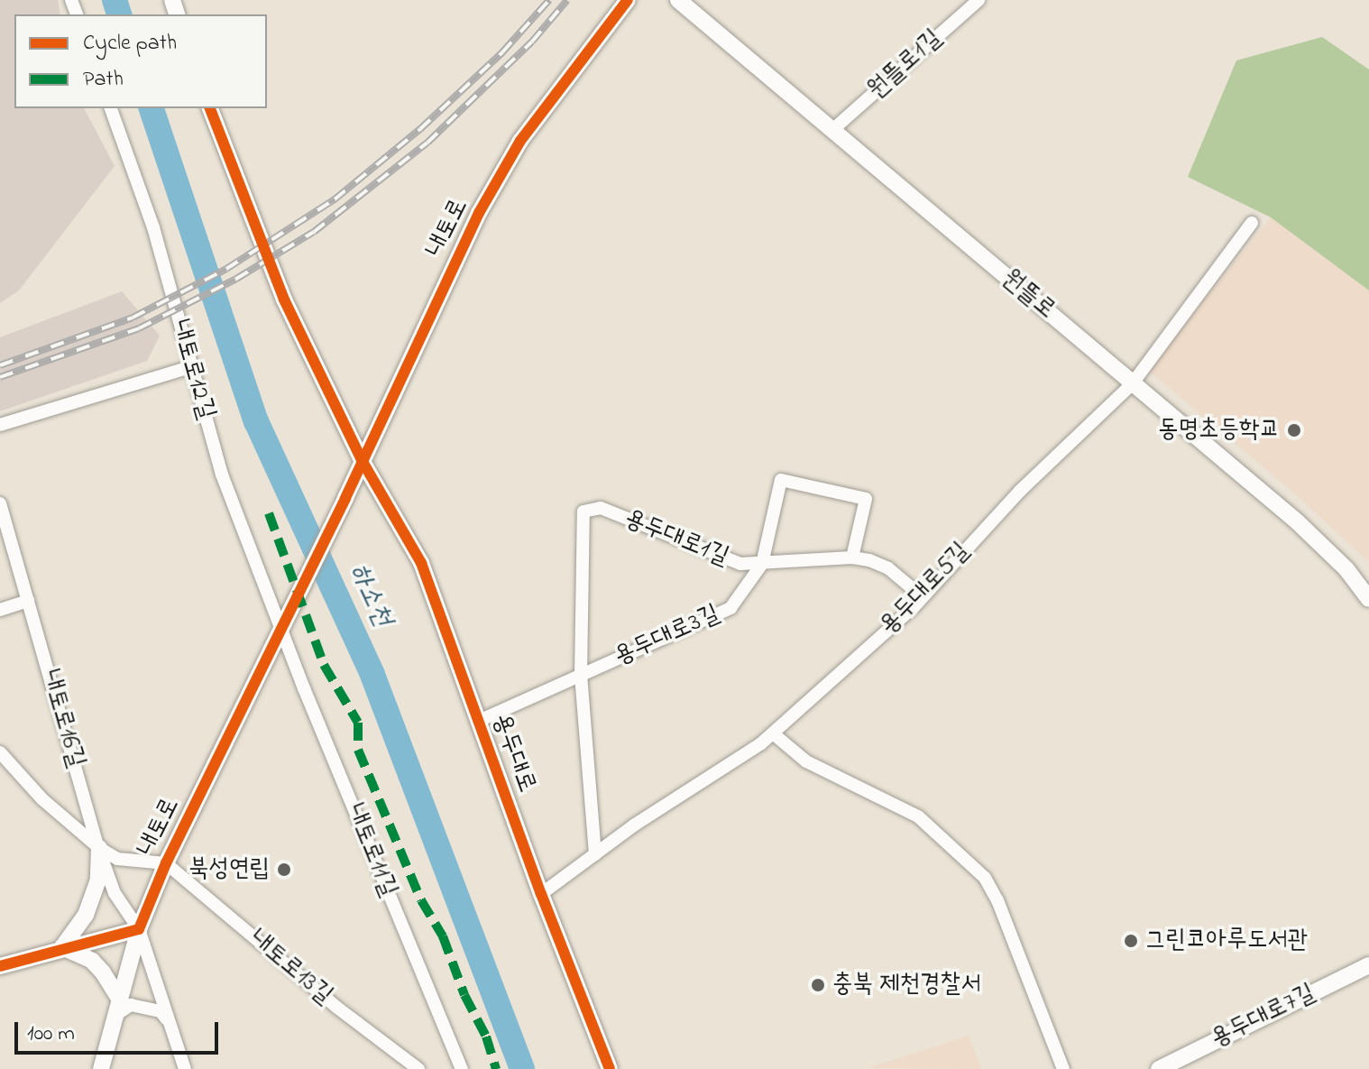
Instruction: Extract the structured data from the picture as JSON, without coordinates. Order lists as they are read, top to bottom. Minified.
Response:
{"streets":{"street":["원뜰로1길","내토로","원뜰로","내토로12길","용두대로1길","용두대로5길","용두대로3길","내토로16길","용두대로","내토로11길","내토로13길","용두대로7길"]},"crossings":[["원뜰로1길","원뜰로"],["내토로","내토로12길"],["내토로","내토로16길"],["내토로","용두대로"],["내토로","내토로11길"],["내토로","내토로13길"],["원뜰로","용두대로5길"],["내토로12길","내토로11길"],["용두대로1길","용두대로5길"],["용두대로1길","용두대로3길"],["용두대로5길","용두대로"],["용두대로3길","용두대로"]],"water":["하소천"],"places":["동명초등학교","북성연립","그린코아루도서관","충북 제천경찰서"],"legend":["Cycle path","Path"],"scale_bar":"100 m"}
